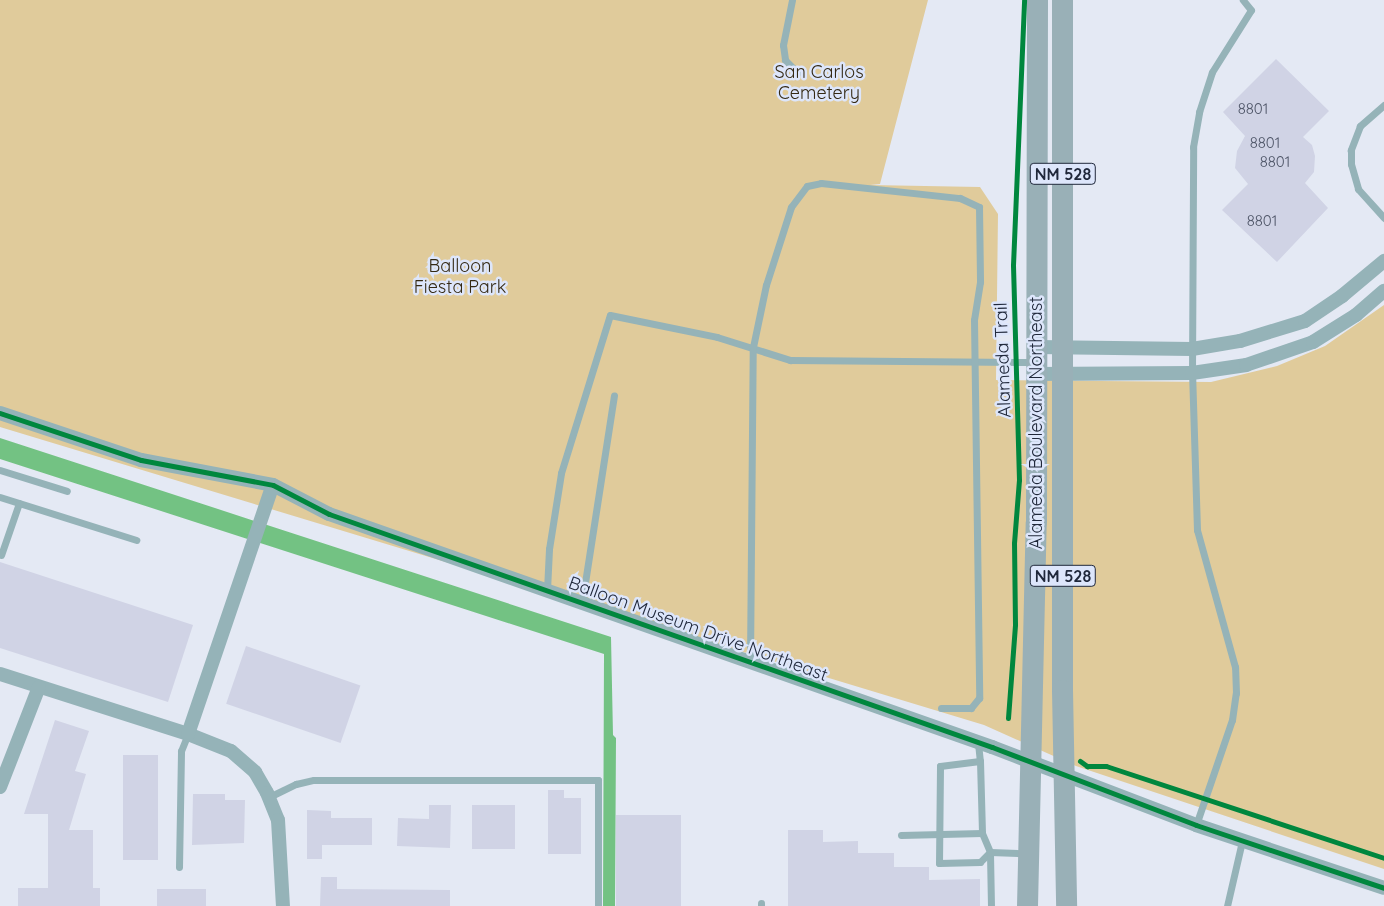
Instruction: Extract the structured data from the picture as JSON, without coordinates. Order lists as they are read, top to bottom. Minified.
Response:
{"streets":{"main road":["NM 528","Alameda Boulevard Northeast"],"street":["Balloon Museum Drive Northeast"],"cycle path":["Alameda Trail"]},"crossings":[["Alameda Boulevard Northeast","Balloon Museum Drive Northeast"]],"parks":["San Carlos Cemetery","Balloon Fiesta Park"],"house_numbers":["8801","8801","8801","8801"]}
